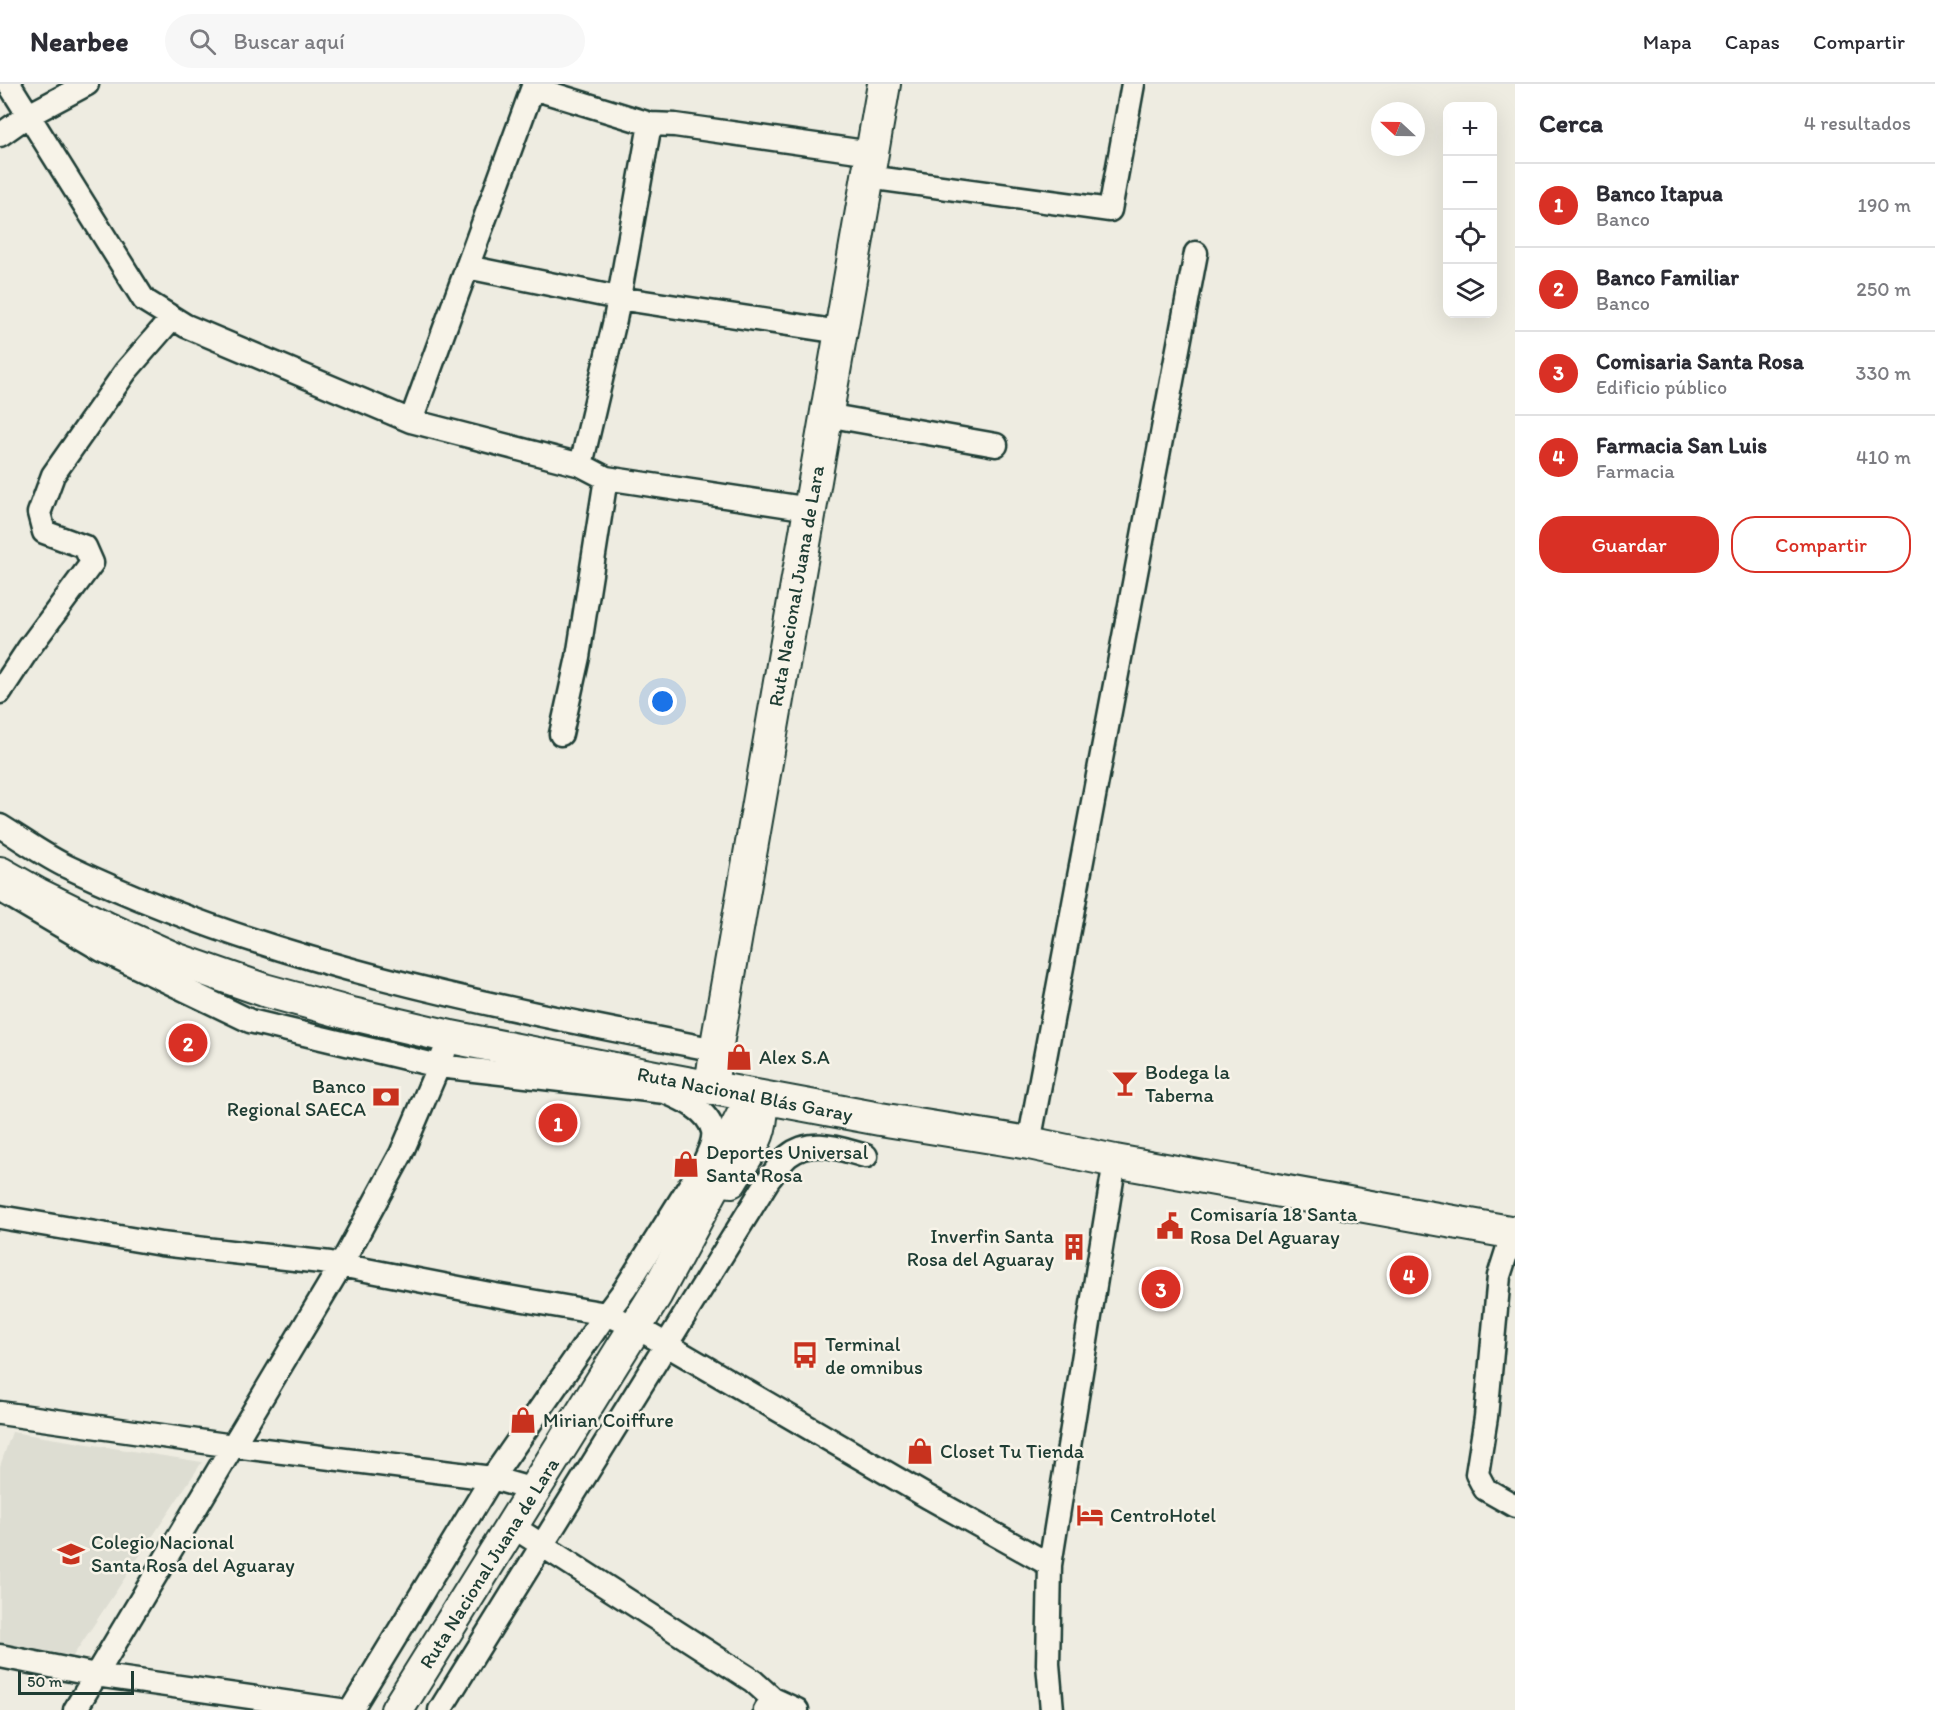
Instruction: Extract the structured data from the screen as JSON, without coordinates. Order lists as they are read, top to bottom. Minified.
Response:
{"streets":{"highway":["Ruta Nacional Juana de Lara","Ruta Nacional Blás Garay"]},"crossings":[["Ruta Nacional Juana de Lara","Ruta Nacional Blás Garay"]],"places":{"shop":["Alex S.A","Deportes Universal Santa Rosa","Mirian Coiffure","Closet Tu Tienda"],"bar":["Bodega la Taberna"],"bank":["Banco Regional SAECA"],"public building":["Comisaría 18 Santa Rosa Del Aguaray"],"building":["Inverfin Santa Rosa del Aguaray"],"bus stop":["Terminal de omnibus"],"hotel":["CentroHotel"],"school or university":["Colegio Nacional Santa Rosa del Aguaray"]},"scale_bar":"50 m","north":"left","page":{"header":"Nearbee","search":"Buscar aquí","nav":["Mapa","Capas","Compartir"],"heading":["Cerca","4 resultados"],"map_buttons":["+","−"],"list":[{"mark":"1","name":"Banco Itapua","note":"Banco","value":"190 m"},{"mark":"2","name":"Banco Familiar","note":"Banco","value":"250 m"},{"mark":"3","name":"Comisaria Santa Rosa","note":"Edificio público","value":"330 m"},{"mark":"4","name":"Farmacia San Luis","note":"Farmacia","value":"410 m"}],"buttons":["Guardar","Compartir"],"pins":["2","1","4","3"],"scale":"50 m"}}
